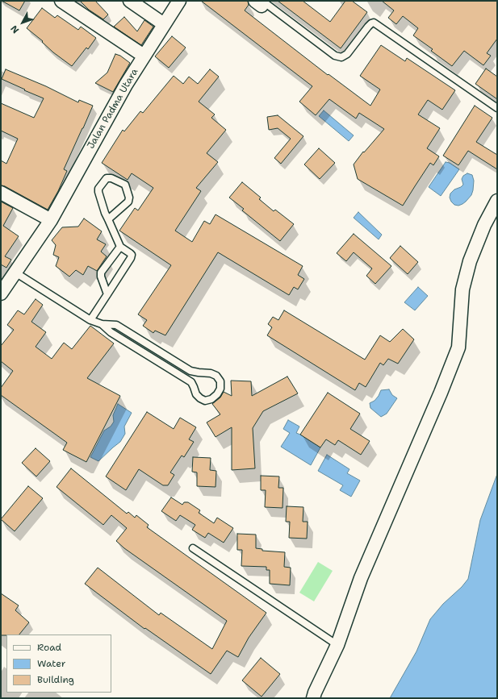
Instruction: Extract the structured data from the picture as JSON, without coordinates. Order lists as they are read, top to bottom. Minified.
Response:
{"streets":{"street":["Jalan Padma Utara"]},"legend":["Road","Water","Building"],"north":"bottom left"}
